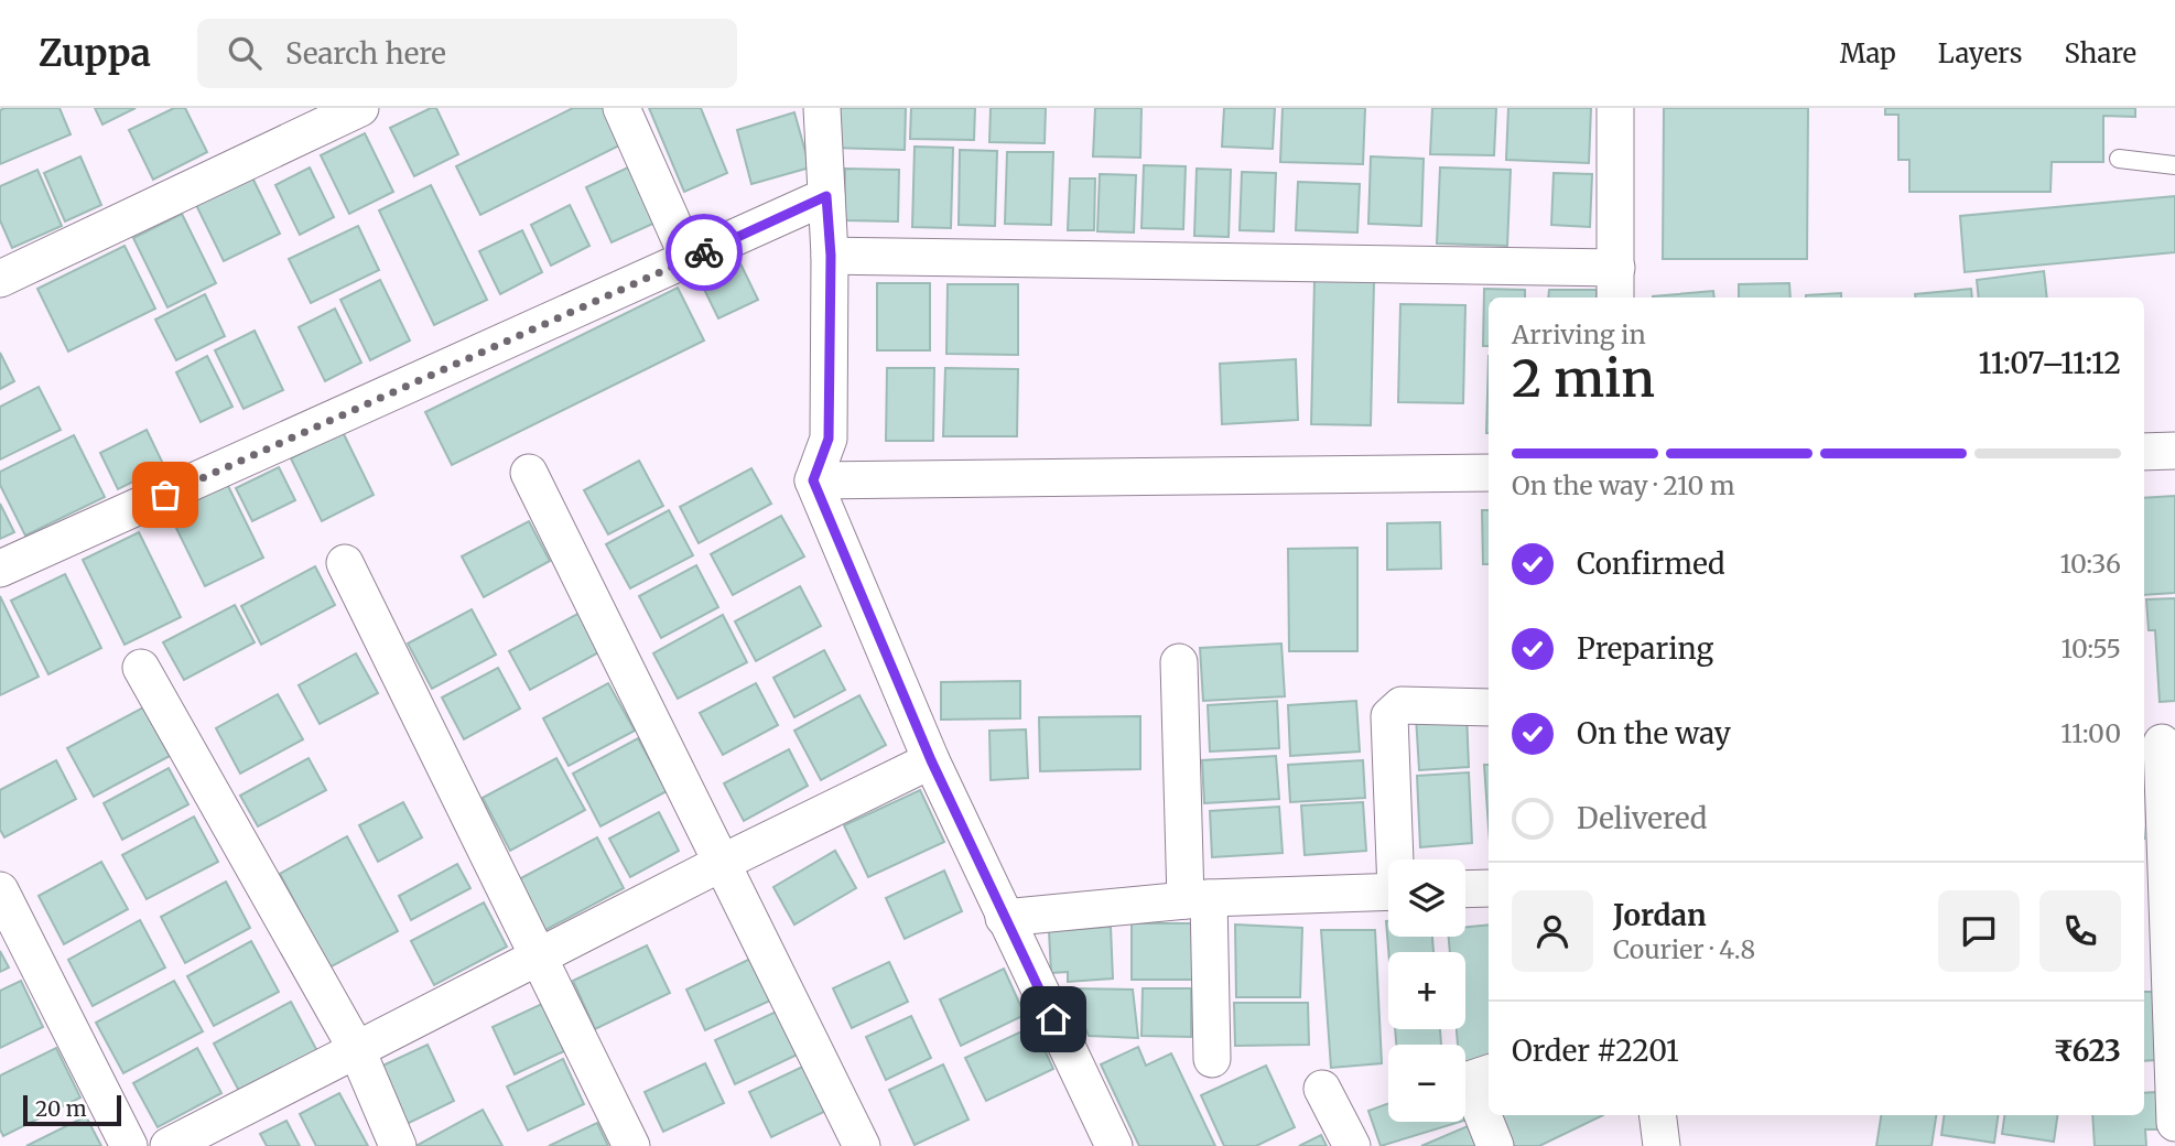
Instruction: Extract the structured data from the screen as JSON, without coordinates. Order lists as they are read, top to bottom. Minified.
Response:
{"scale_bar":"20 m","page":{"header":"Zuppa","search":"Search here","nav":["Map","Layers","Share"],"heading":["2 min","Arriving in","11:07–11:12"],"panel":["Jordan","Courier · 4.8","Order #2201","₹623"],"bar":"On the way · 210 m","list":[["Confirmed","10:36"],["Preparing","10:55"],["On the way","11:00"],"Delivered"],"map_buttons":["+","−"],"scale":"20 m"}}
